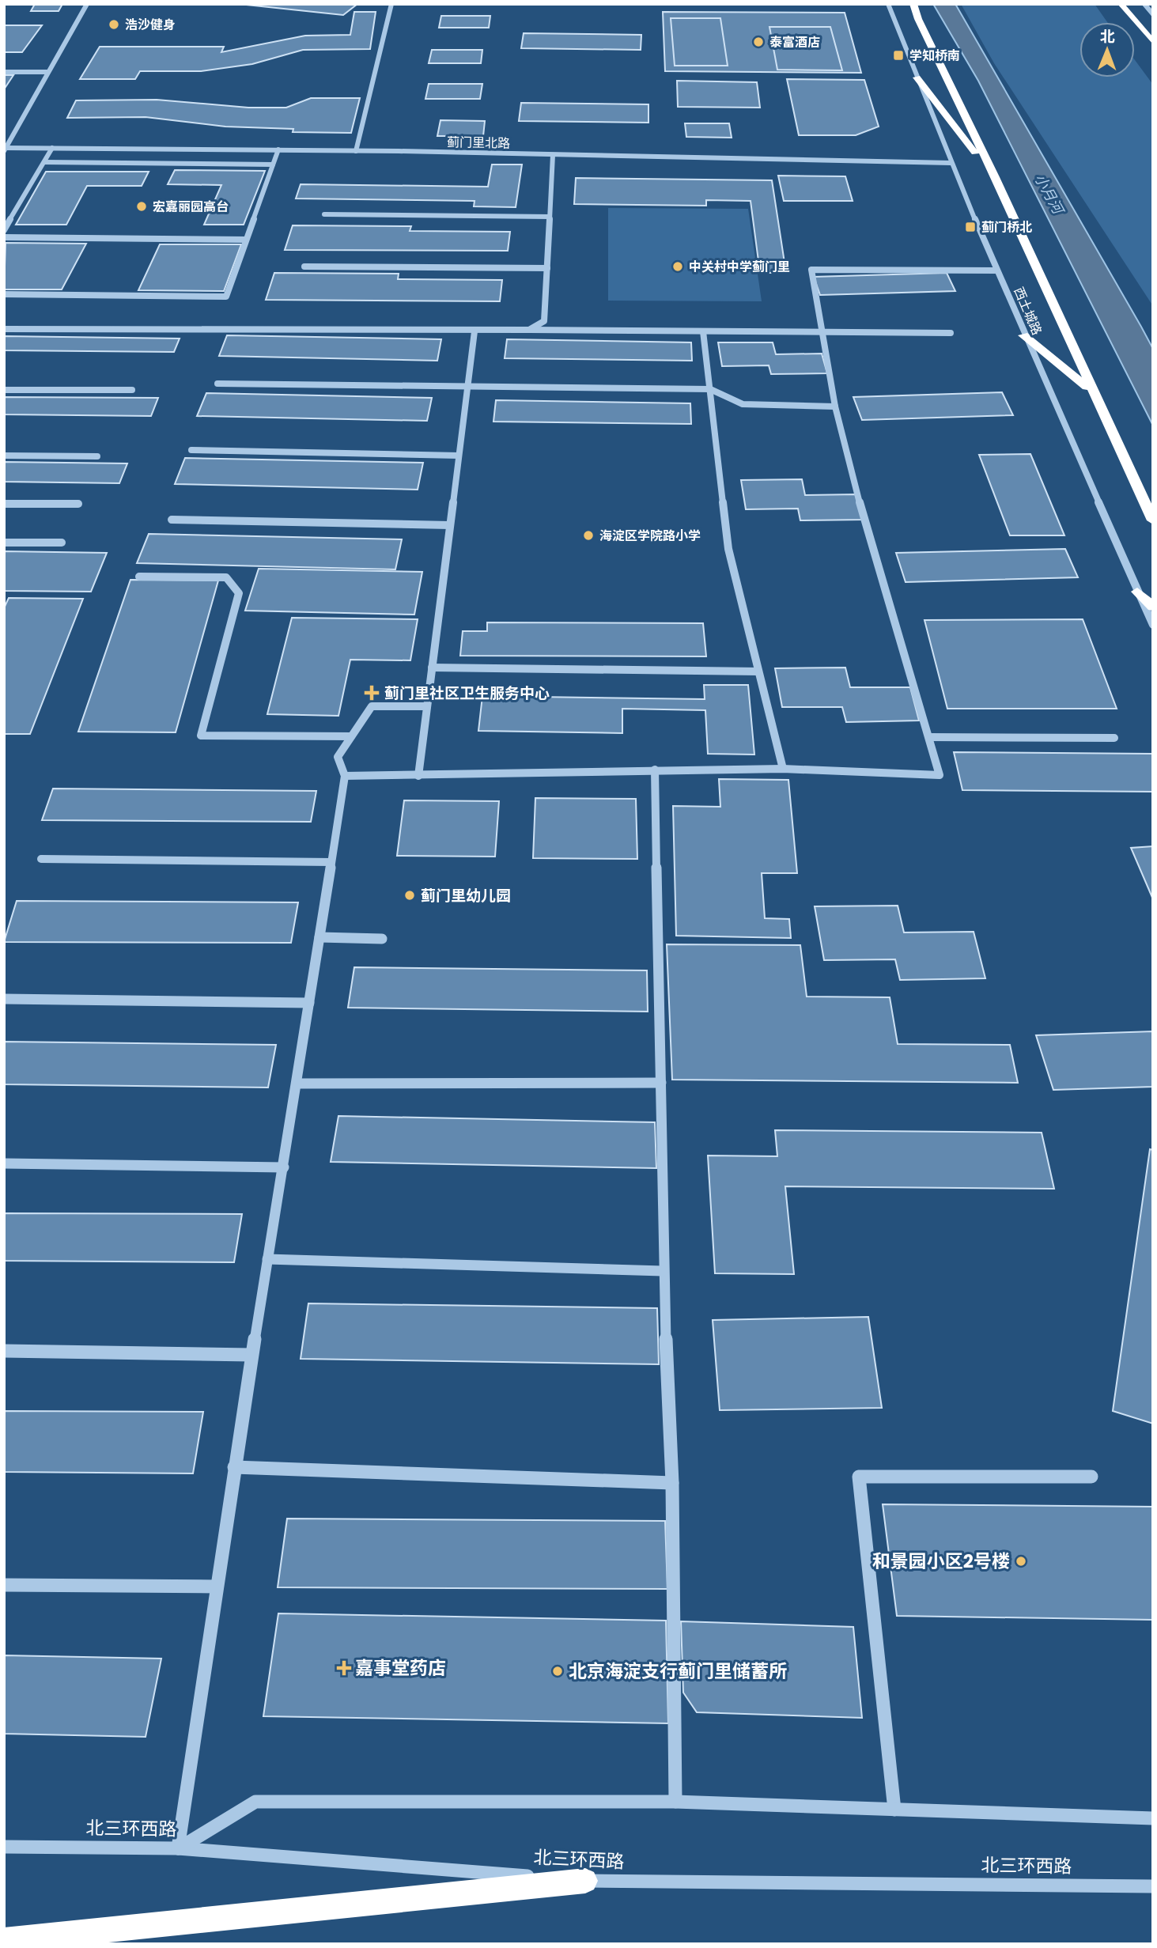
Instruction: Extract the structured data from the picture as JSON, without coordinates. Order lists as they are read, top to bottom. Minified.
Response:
{"streets":{"highway":["西土城路"],"street":["蓟门里北路","北三环西路"]},"crossings":[["蓟门里北路","西土城路"]],"water":["小月河"],"places":{"other":["浩沙健身","泰富酒店","宏嘉丽园高台","中关村中学蓟门里","海淀区学院路小学","蓟门里幼儿园","和景园小区2号楼","北京海淀支行蓟门里储蓄所"],"transit":["学知桥南","蓟门桥北"],"health":["蓟门里社区卫生服务中心","嘉事堂药店"]},"north":"top"}
